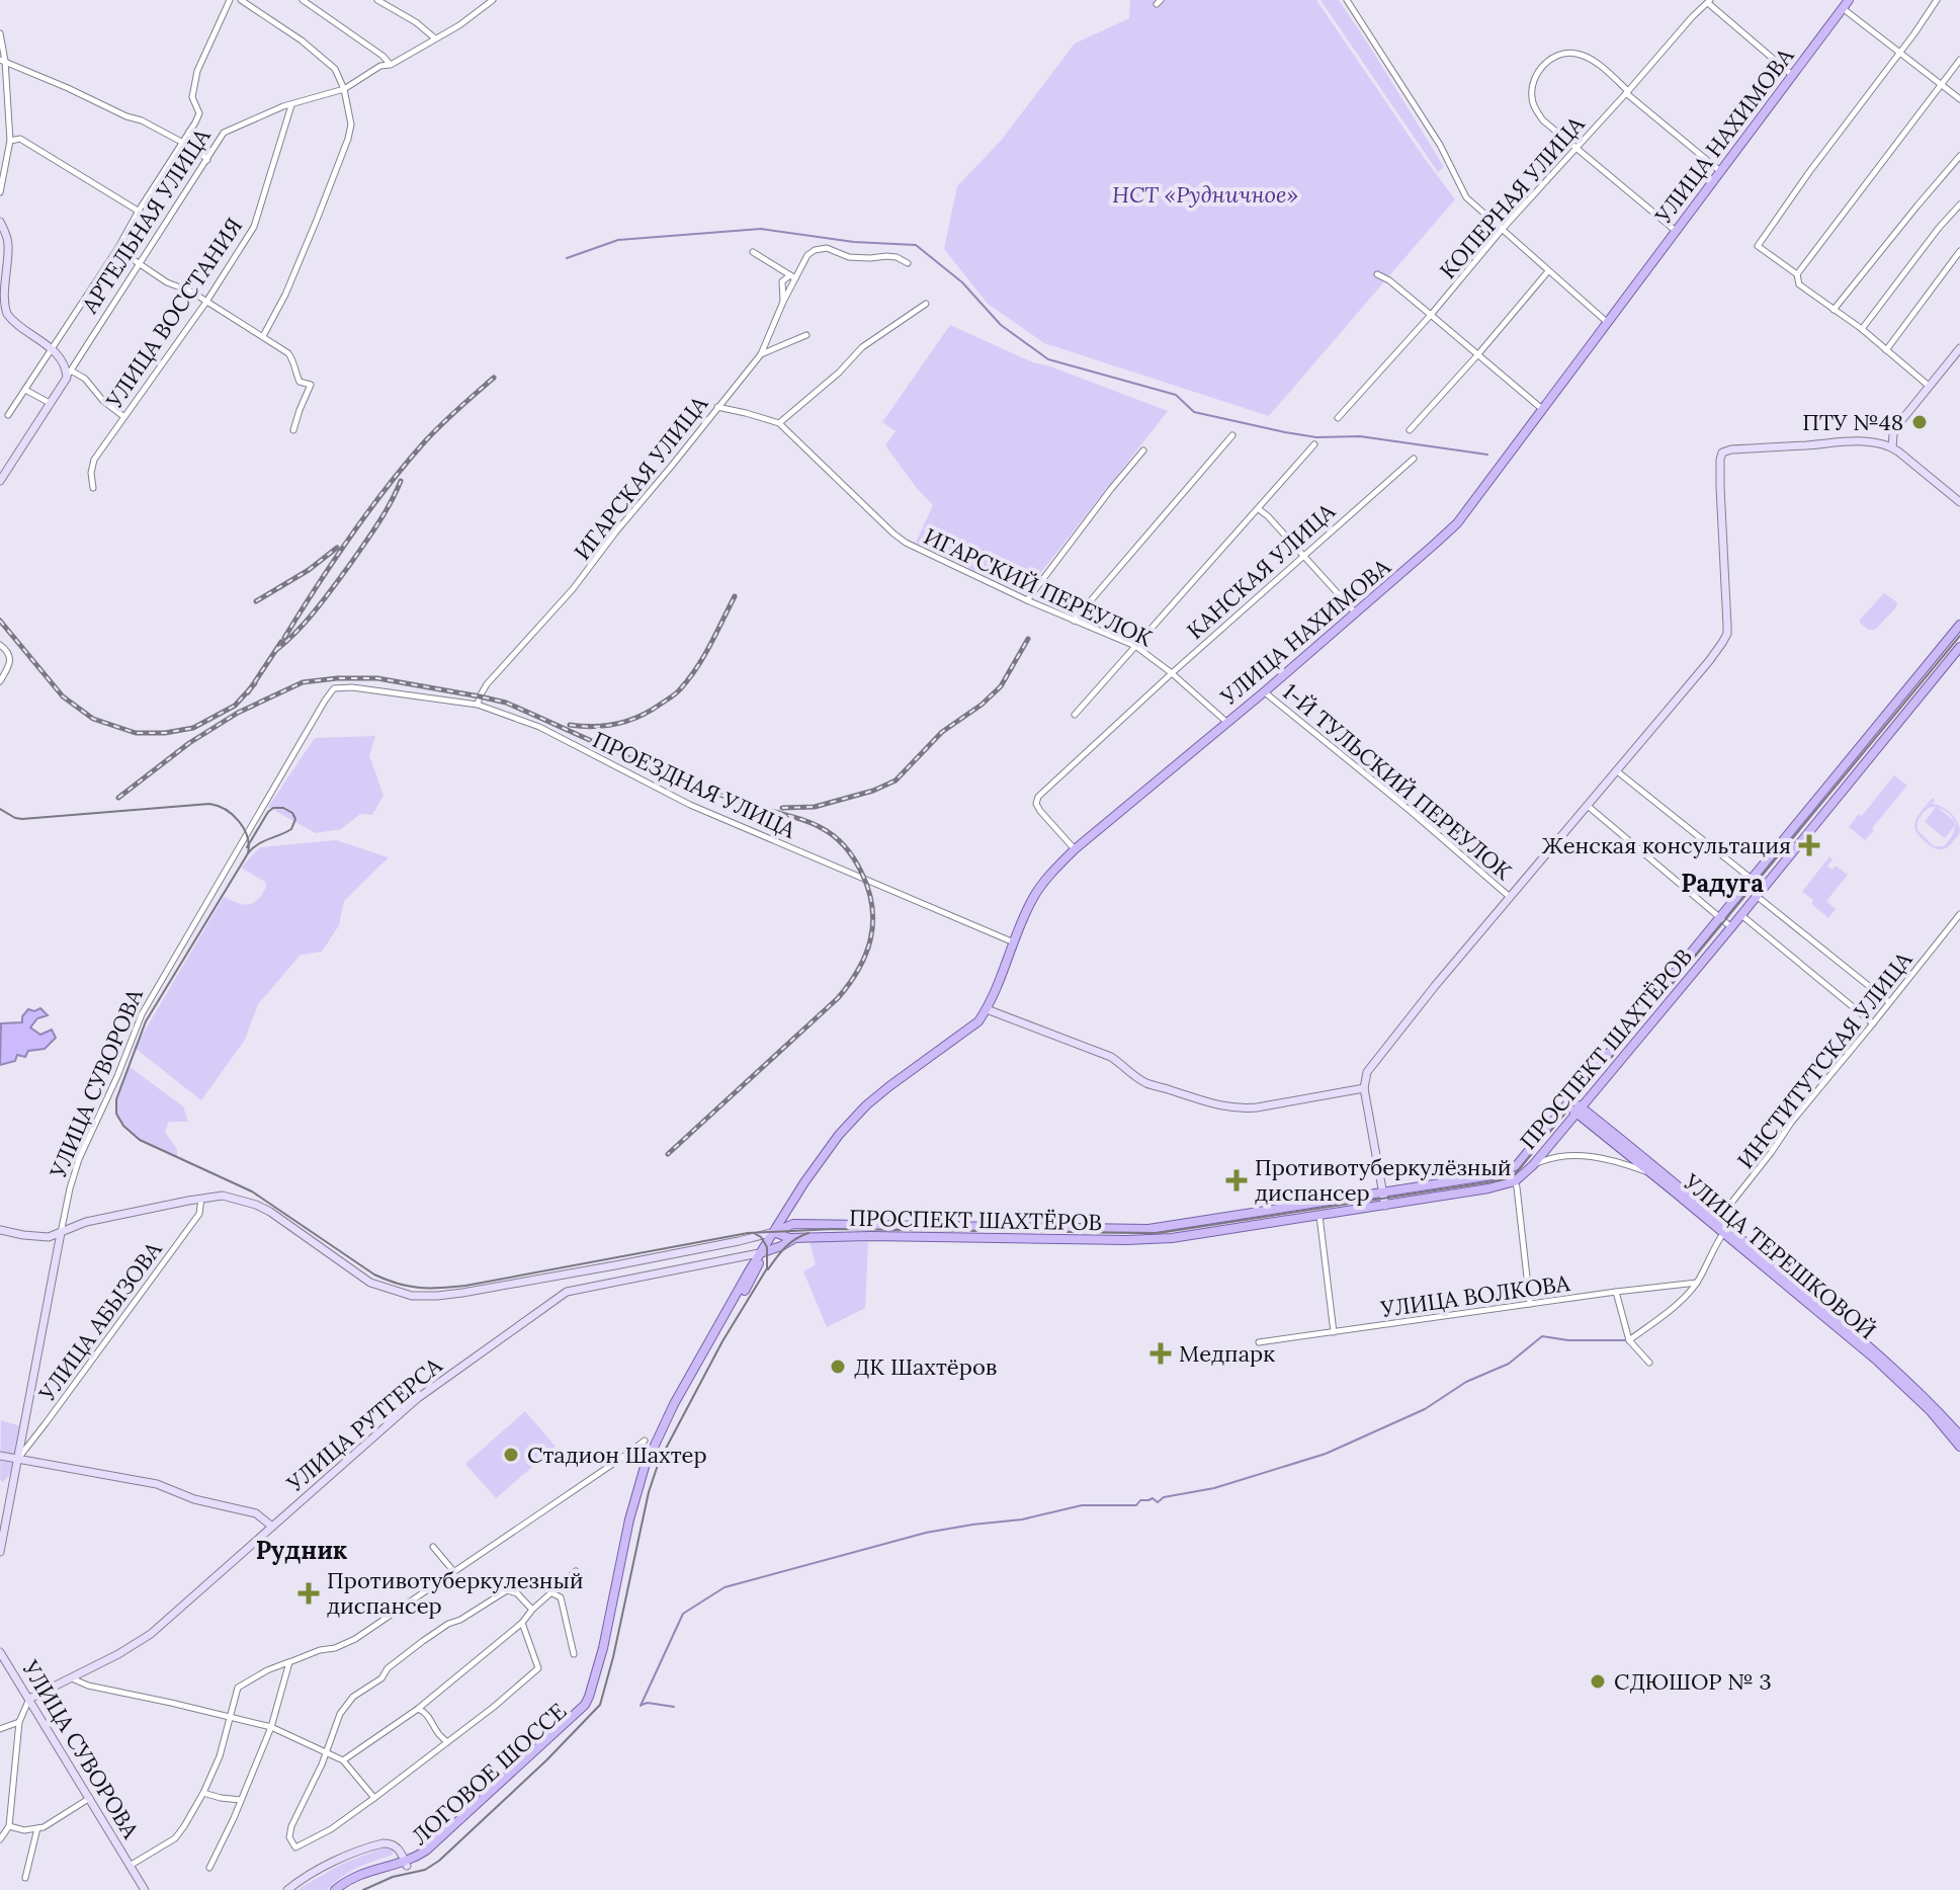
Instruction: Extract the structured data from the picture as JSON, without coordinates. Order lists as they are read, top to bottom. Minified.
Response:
{"streets":{"main road":["УЛИЦА НАХИМОВА","АРТЕЛЬНАЯ УЛИЦА","ПРОСПЕКТ ШАХТЁРОВ","УЛИЦА СУВОРОВА","УЛИЦА ТЕРЕШКОВОЙ","УЛИЦА РУТГЕРСА","ЛОГОВОЕ ШОССЕ"],"street":["КОПЕРНАЯ УЛИЦА","УЛИЦА ВОССТАНИЯ","ИГАРСКАЯ УЛИЦА","КАНСКАЯ УЛИЦА","ИГАРСКИЙ ПЕРЕУЛОК","1-Й ТУЛЬСКИЙ ПЕРЕУЛОК","ПРОЕЗДНАЯ УЛИЦА","ИНСТИТУТСКАЯ УЛИЦА","УЛИЦА ВОЛКОВА","УЛИЦА АБЫЗОВА"]},"crossings":[["УЛИЦА НАХИМОВА","КАНСКАЯ УЛИЦА"],["УЛИЦА НАХИМОВА","ИГАРСКИЙ ПЕРЕУЛОК"],["УЛИЦА НАХИМОВА","1-Й ТУЛЬСКИЙ ПЕРЕУЛОК"],["УЛИЦА НАХИМОВА","ПРОЕЗДНАЯ УЛИЦА"],["УЛИЦА НАХИМОВА","ПРОСПЕКТ ШАХТЁРОВ"],["УЛИЦА НАХИМОВА","УЛИЦА РУТГЕРСА"],["УЛИЦА НАХИМОВА","ЛОГОВОЕ ШОССЕ"],["АРТЕЛЬНАЯ УЛИЦА","УЛИЦА ВОССТАНИЯ"],["ИГАРСКАЯ УЛИЦА","ИГАРСКИЙ ПЕРЕУЛОК"],["ИГАРСКАЯ УЛИЦА","ПРОЕЗДНАЯ УЛИЦА"],["КАНСКАЯ УЛИЦА","ИГАРСКИЙ ПЕРЕУЛОК"],["ПРОЕЗДНАЯ УЛИЦА","УЛИЦА СУВОРОВА"],["ПРОСПЕКТ ШАХТЁРОВ","УЛИЦА ТЕРЕШКОВОЙ"],["ПРОСПЕКТ ШАХТЁРОВ","УЛИЦА РУТГЕРСА"],["ПРОСПЕКТ ШАХТЁРОВ","ЛОГОВОЕ ШОССЕ"],["ИНСТИТУТСКАЯ УЛИЦА","УЛИЦА ТЕРЕШКОВОЙ"],["УЛИЦА СУВОРОВА","УЛИЦА АБЫЗОВА"],["УЛИЦА СУВОРОВА","УЛИЦА РУТГЕРСА"],["УЛИЦА РУТГЕРСА","ЛОГОВОЕ ШОССЕ"]],"districts":["Радуга","Рудник"],"parks":["НСТ «Рудничное»"],"places":{"other":["ПТУ №48","ДК Шахтёров","Стадион Шахтер","СДЮШОР № 3"],"health":["Женская консультация","Противотуберкулёзный диспансер","Медпарк","Противотуберкулезный диспансер"]}}
